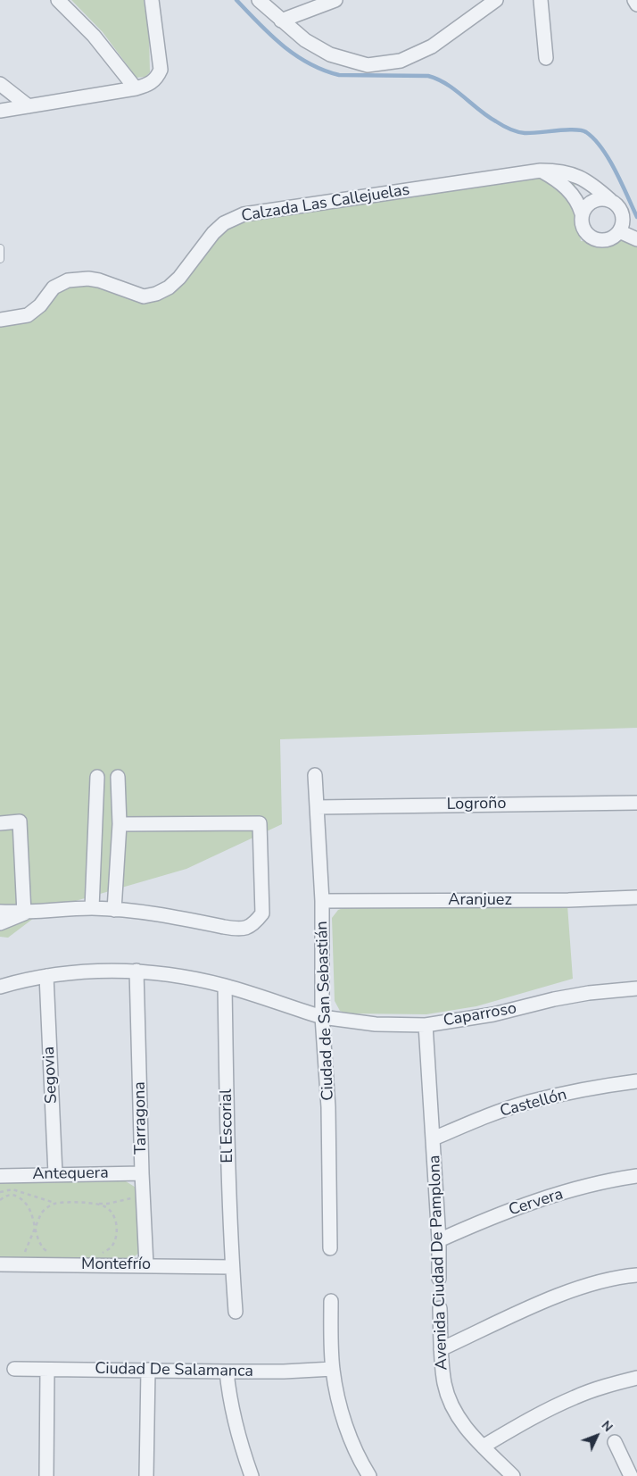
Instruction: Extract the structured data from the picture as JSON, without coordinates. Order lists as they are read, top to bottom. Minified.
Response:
{"streets":{"street":["Calzada Las Callejuelas","Logroño","Aranjuez","Ciudad de San Sebastián","Caparroso","Segovia","Castellón","Tarragona","El Escorial","Antequera","Cervera","Avenida Ciudad De Pamplona","Montefrío","Ciudad De Salamanca"]},"crossings":[["Logroño","Ciudad de San Sebastián"],["Aranjuez","Ciudad de San Sebastián"],["Ciudad de San Sebastián","Caparroso"],["Caparroso","Segovia"],["Caparroso","Tarragona"],["Caparroso","El Escorial"],["Caparroso","Avenida Ciudad De Pamplona"],["Segovia","Antequera"],["Castellón","Avenida Ciudad De Pamplona"],["Tarragona","Antequera"],["Tarragona","Montefrío"],["El Escorial","Montefrío"],["Cervera","Avenida Ciudad De Pamplona"]],"north":"top right"}
